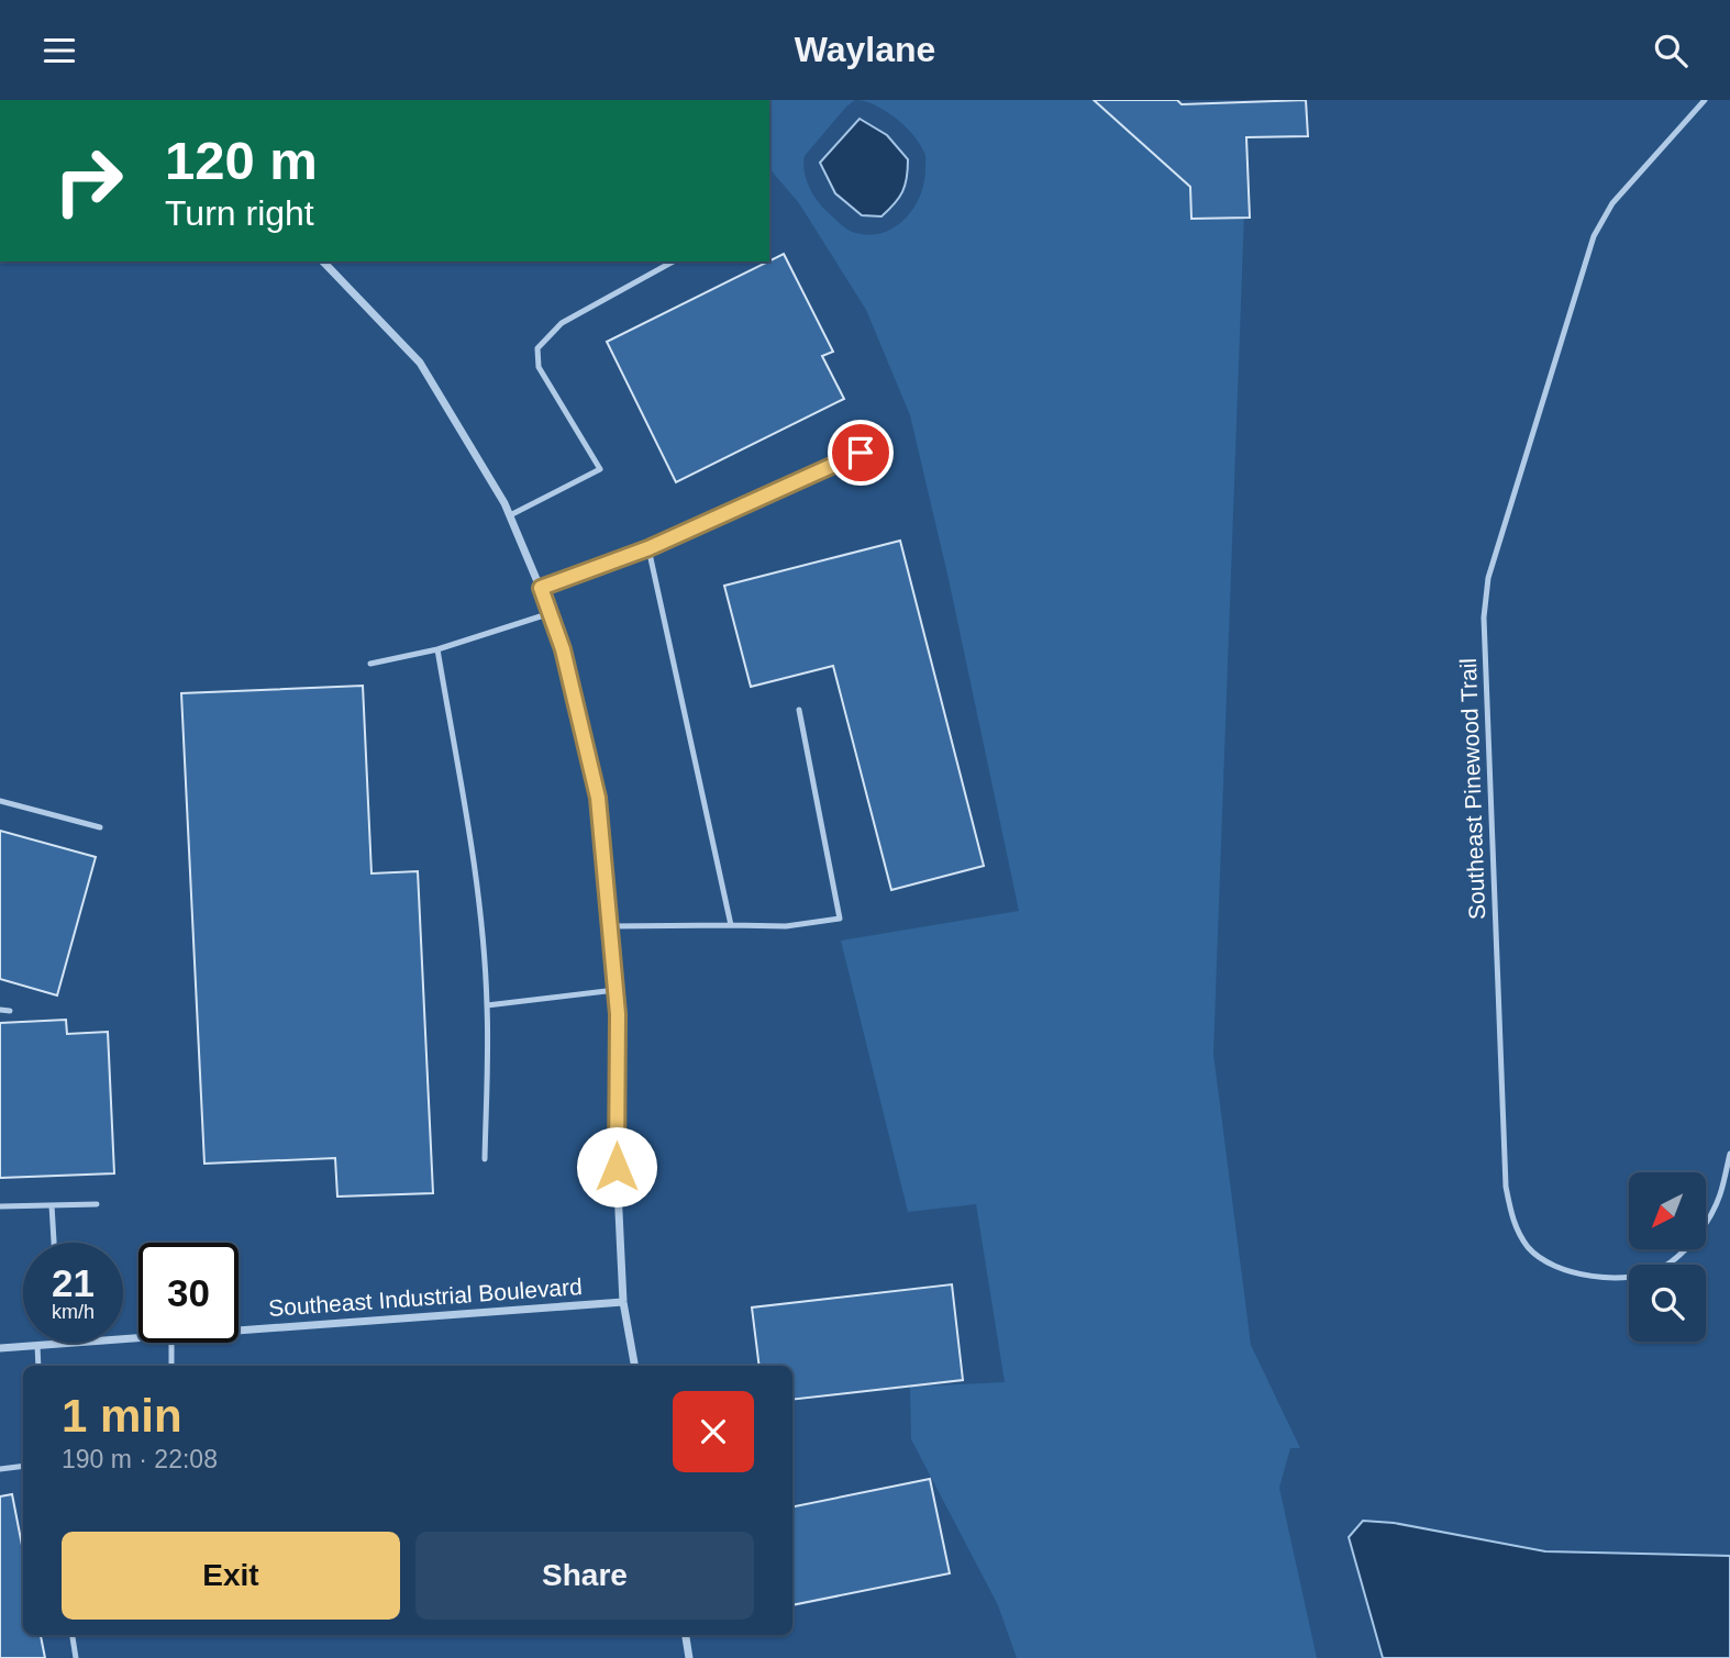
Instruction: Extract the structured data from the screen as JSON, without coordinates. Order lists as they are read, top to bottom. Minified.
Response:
{"streets":{"street":["Southeast Industrial Boulevard"],"lane":["Southeast Pinewood Trail"]},"north":"bottom left","page":{"header":"Waylane","turn":["120 m","Turn right"],"speed":"21 km/h","limit":"30","heading":["1 min","190 m · 22:08"],"buttons":["Exit","Share"]}}
